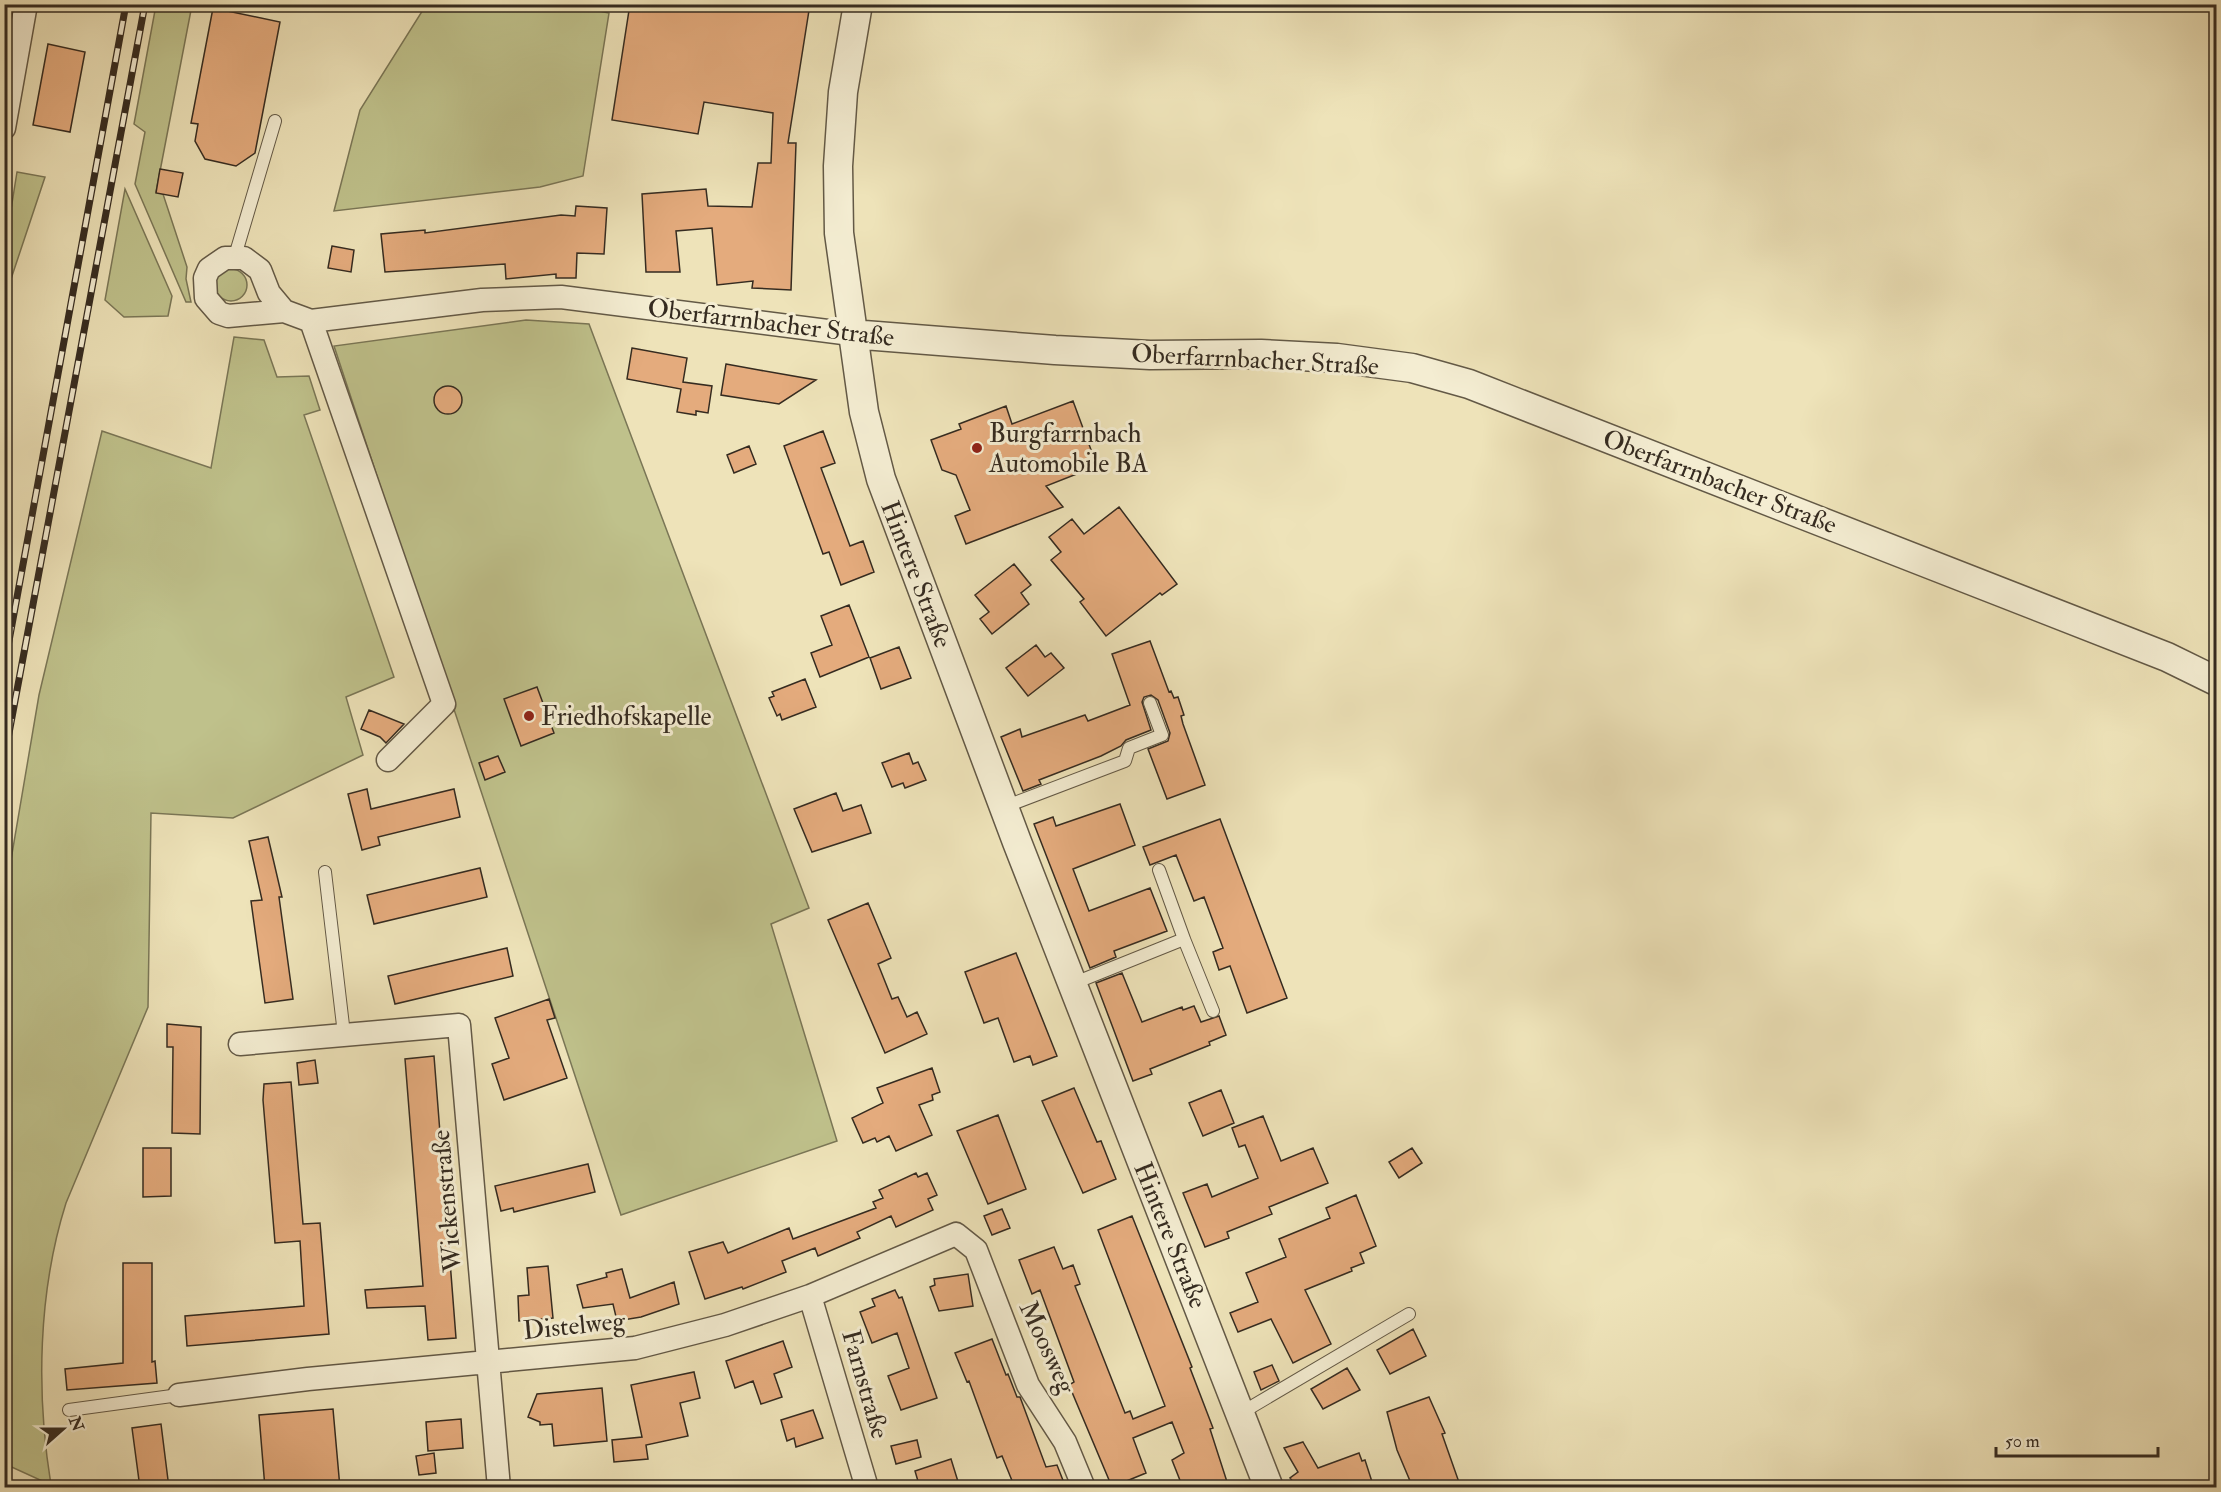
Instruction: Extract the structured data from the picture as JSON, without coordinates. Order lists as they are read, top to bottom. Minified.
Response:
{"streets":{"street":["Oberfarrnbacher Straße","Hintere Straße","Wickenstraße","Distelweg","Moosweg","Farnstraße"]},"crossings":[["Oberfarrnbacher Straße","Hintere Straße"],["Wickenstraße","Distelweg"],["Distelweg","Moosweg"],["Distelweg","Farnstraße"]],"places":["Burgfarrnbach Automobile BA","Friedhofskapelle"],"scale_bar":"50 m","north":"right"}
